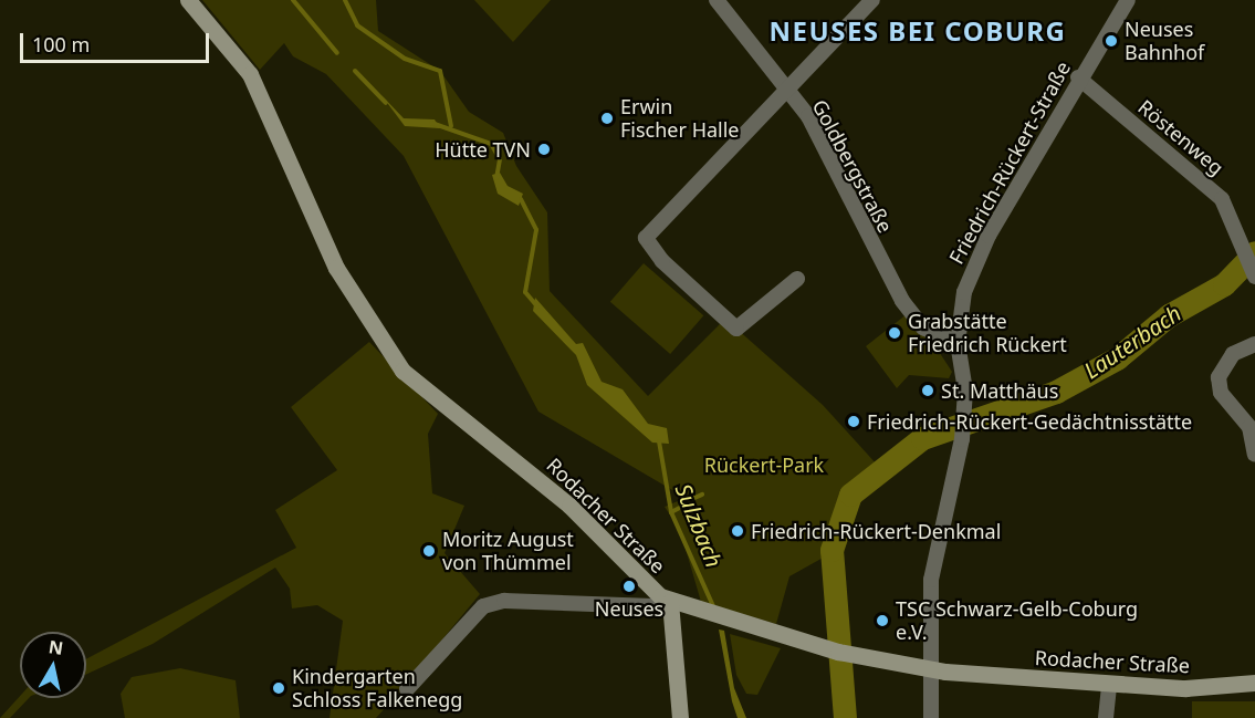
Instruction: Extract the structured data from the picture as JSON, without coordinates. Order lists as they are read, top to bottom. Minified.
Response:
{"streets":{"street":["Röstenweg","Friedrich-Rückert-Straße","Goldbergstraße","Rodacher Straße"]},"crossings":[["Röstenweg","Friedrich-Rückert-Straße"],["Friedrich-Rückert-Straße","Goldbergstraße"],["Friedrich-Rückert-Straße","Rodacher Straße"]],"districts":["NEUSES BEI COBURG"],"water":["Lauterbach","Sulzbach"],"parks":["Rückert-Park"],"places":["Neuses Bahnhof","Erwin Fischer Halle","Hütte TVN","Grabstätte Friedrich Rückert","St. Matthäus","Friedrich-Rückert-Gedächtnisstätte","Friedrich-Rückert-Denkmal","Moritz August von Thümmel","Neuses","TSC Schwarz-Gelb-Coburg e.V.","Kindergarten Schloss Falkenegg"],"scale_bar":"100 m","north":"top"}
